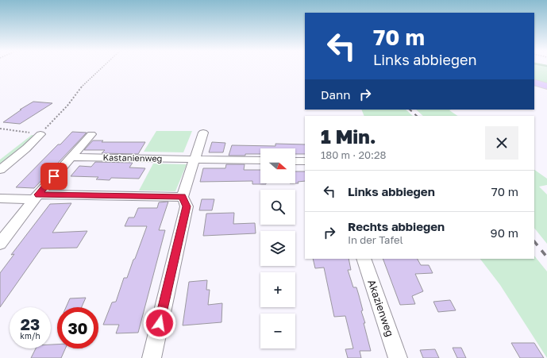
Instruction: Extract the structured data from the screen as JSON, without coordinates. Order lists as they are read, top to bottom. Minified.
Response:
{"streets":{"street":["Kastanienweg","Akazienweg"]},"north":"right","page":{"turn":["70 m","Links abbiegen"],"then":"Dann","heading":["1 Min.","180 m · 20:28"],"map_buttons":["+","−"],"list":[{"name":"Links abbiegen","value":"70 m"},{"name":"Rechts abbiegen","note":"In der Tafel","value":"90 m"}],"speed":"23 km/h","limit":"30"}}
